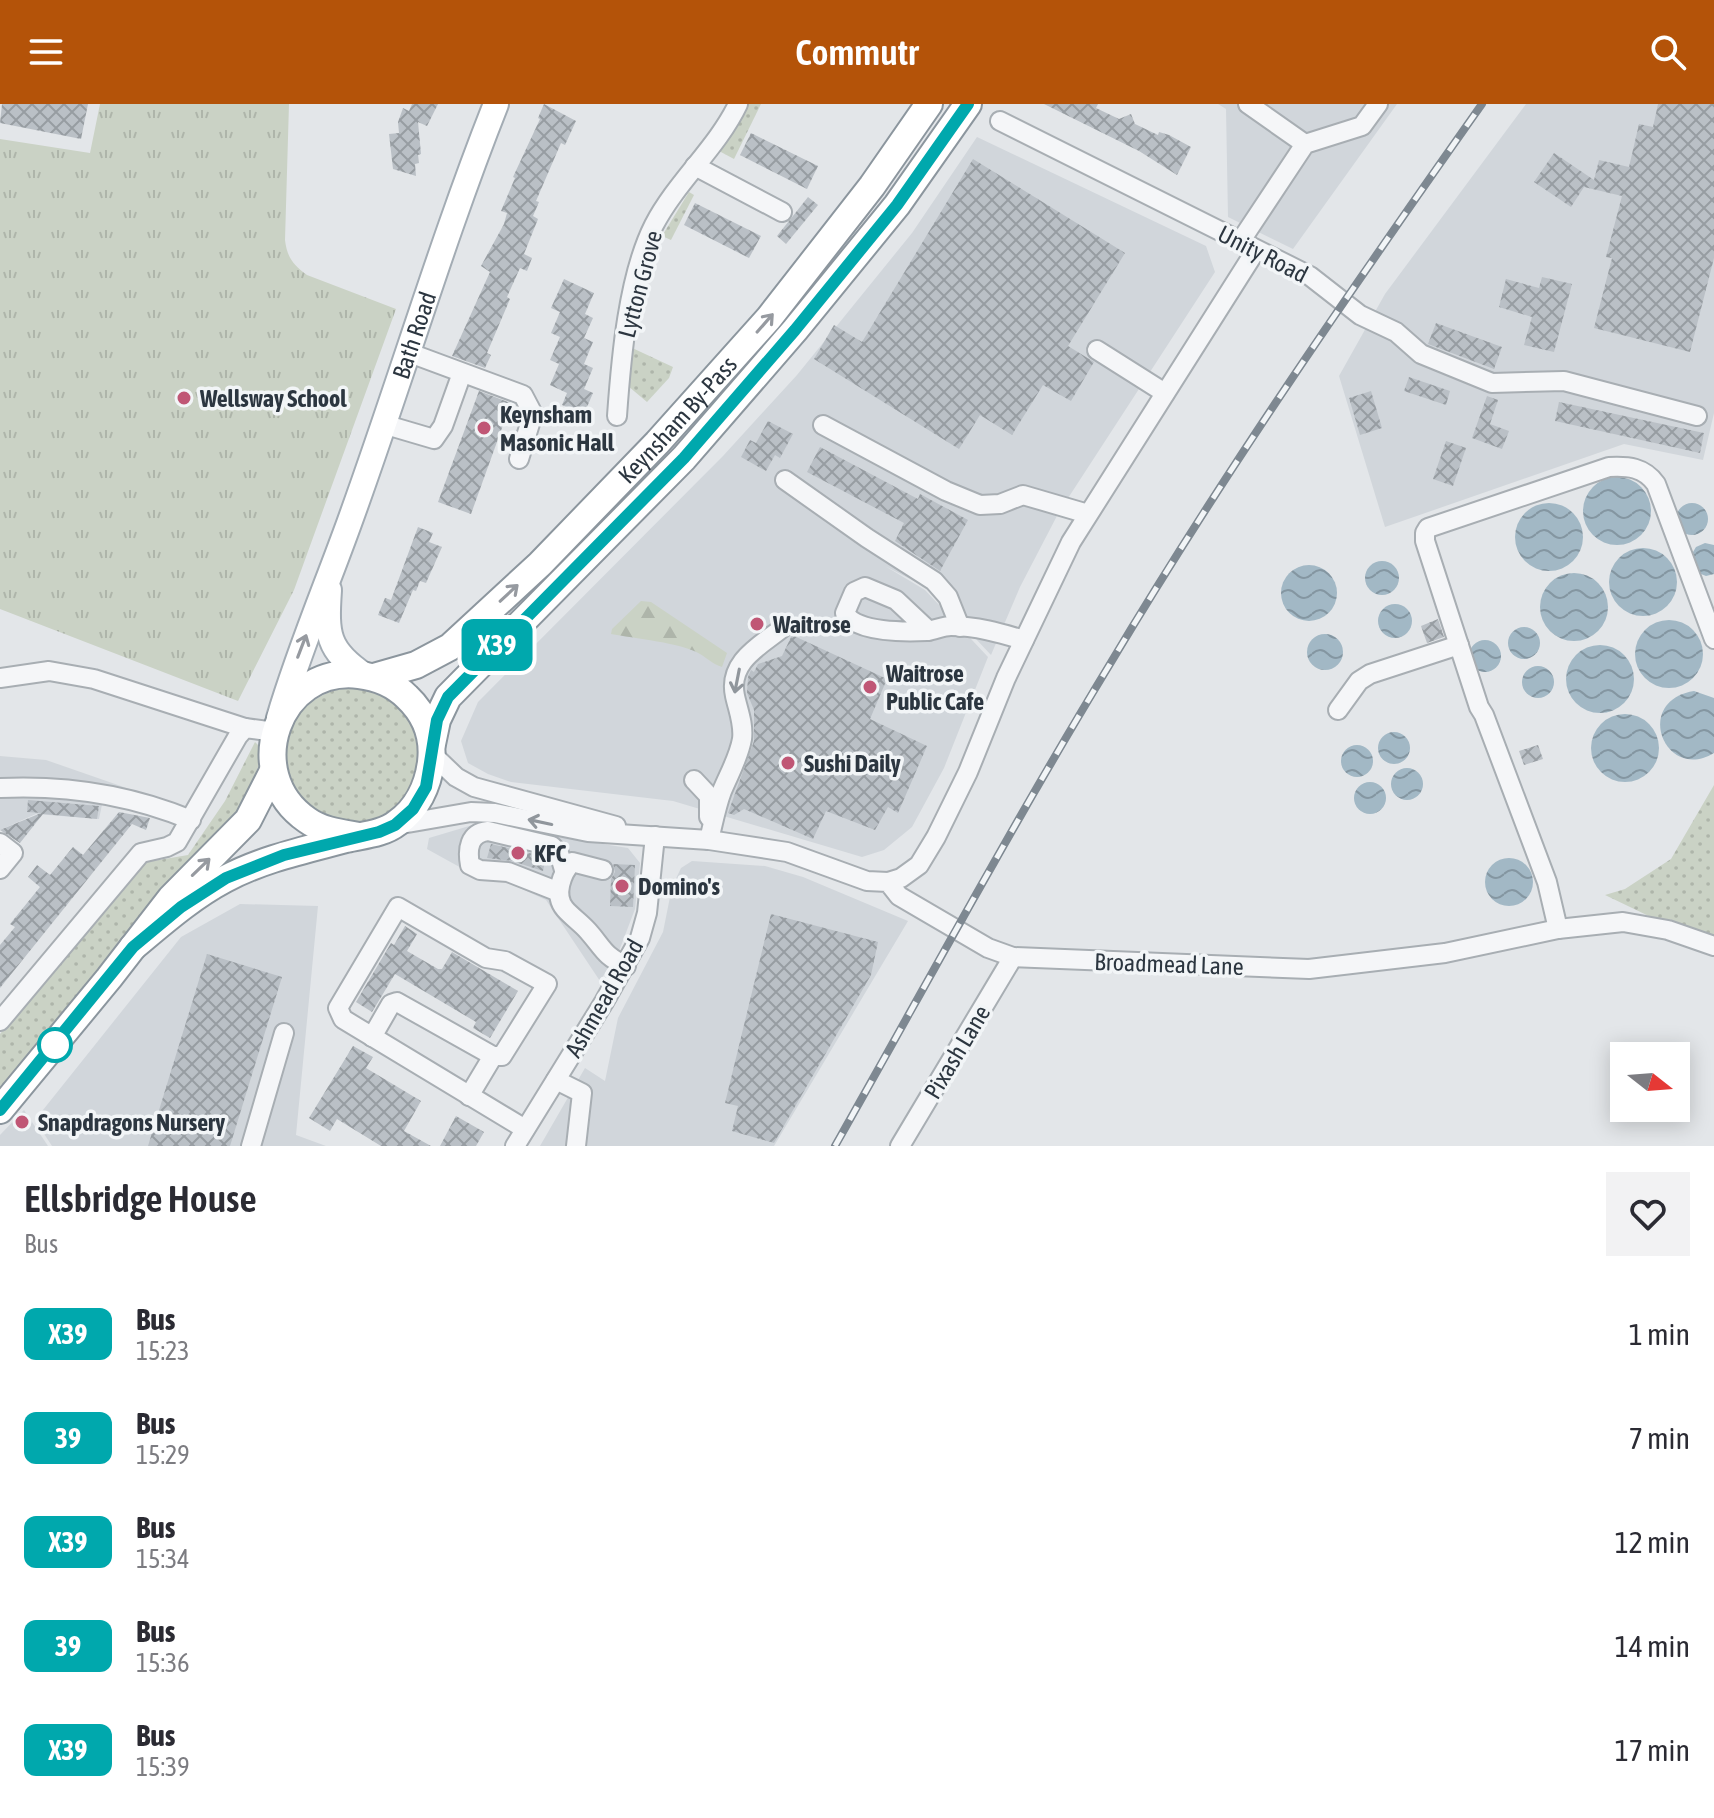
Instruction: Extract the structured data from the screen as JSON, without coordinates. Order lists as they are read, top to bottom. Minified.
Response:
{"streets":{"highway":["Keynsham By-Pass"],"main road":["Bath Road"],"street":["Unity Road","Lytton Grove","Broadmead Lane","Ashmead Road","Pixash Lane"]},"crossings":[["Bath Road","Keynsham By-Pass"],["Bath Road","Broadmead Lane"],["Keynsham By-Pass","Broadmead Lane"],["Broadmead Lane","Ashmead Road"],["Broadmead Lane","Pixash Lane"]],"places":["Wellsway School","Keynsham Masonic Hall","Waitrose","Waitrose Public Cafe","Sushi Daily","KFC","Domino's","Snapdragons Nursery"],"lines":["bus line X39"],"north":"right","page":{"header":"Commutr","on_map":"X39","heading":["Ellsbridge House","Bus"],"list":[{"mark":"X39","name":"Bus","note":"15:23","value":"1 min"},{"mark":"39","name":"Bus","note":"15:29","value":"7 min"},{"mark":"X39","name":"Bus","note":"15:34","value":"12 min"},{"mark":"39","name":"Bus","note":"15:36","value":"14 min"},{"mark":"X39","name":"Bus","note":"15:39","value":"17 min"}]}}
